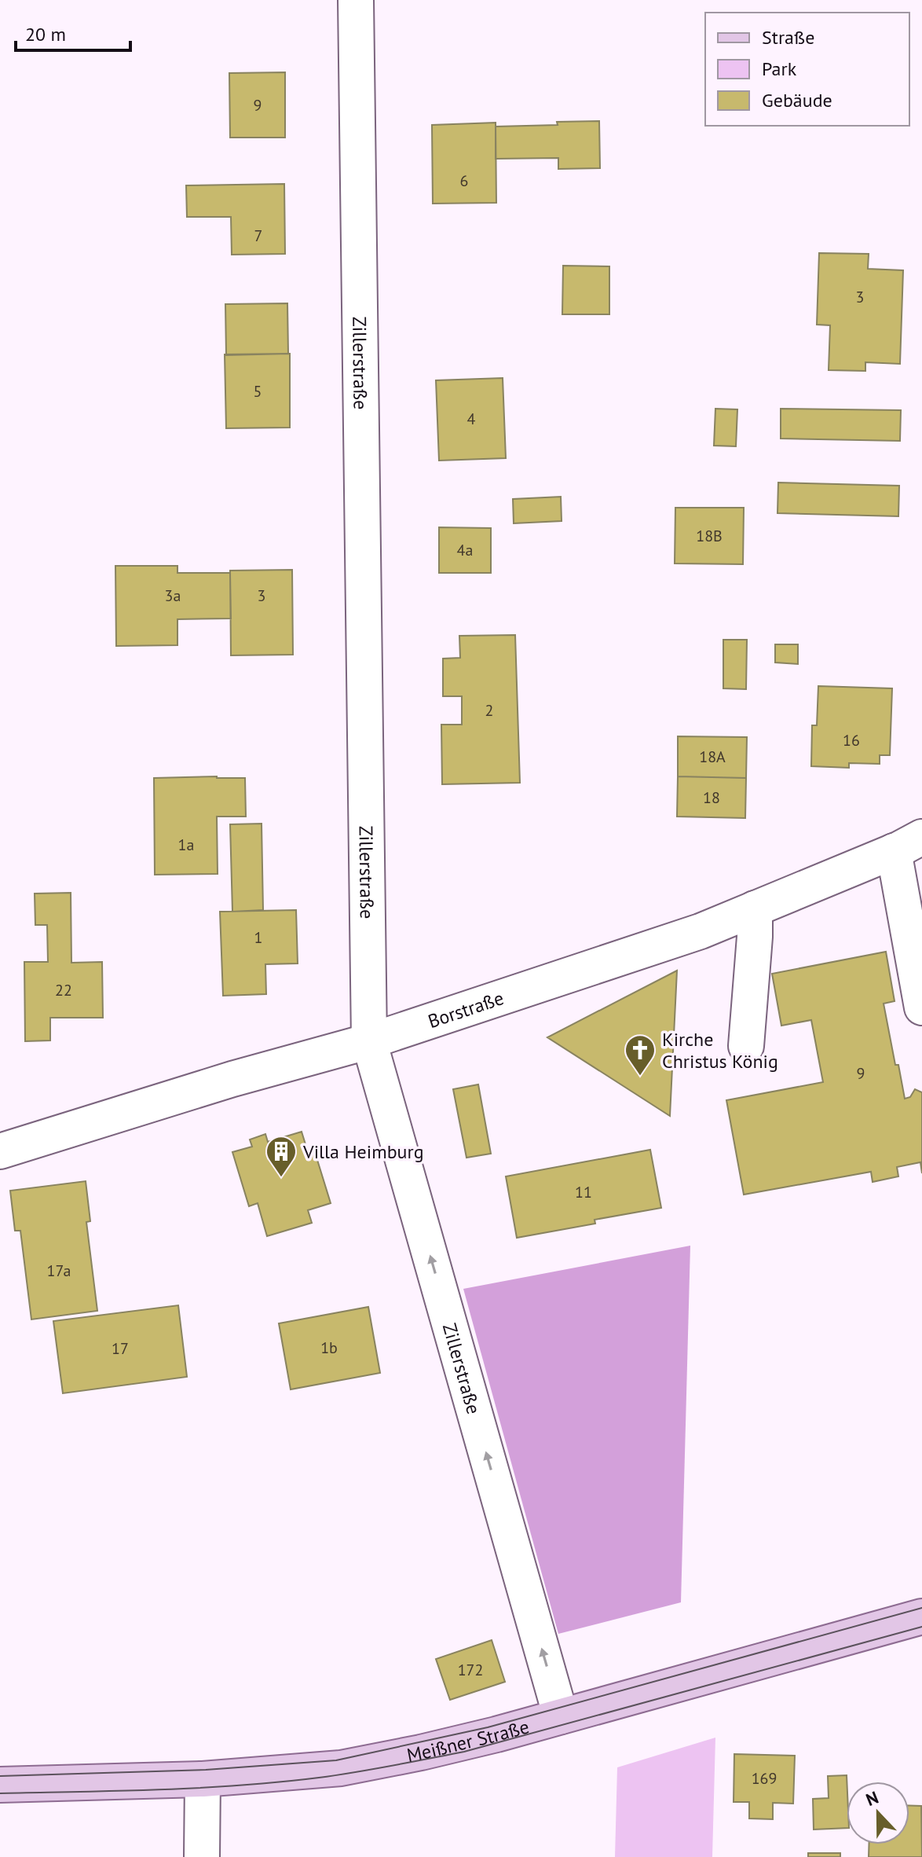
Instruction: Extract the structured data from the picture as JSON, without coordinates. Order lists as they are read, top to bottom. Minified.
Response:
{"streets":{"main road":["Meißner Straße"],"street":["Zillerstraße","Borstraße"]},"crossings":[["Zillerstraße","Borstraße"],["Zillerstraße","Meißner Straße"]],"one_way":["Zillerstraße"],"places":{"church":["Kirche Christus König"],"building":["Villa Heimburg"]},"house_numbers":["9","6","7","3","5","4","18B","4a","3a","3","2","16","18A","18","1a","1","22","9","11","17a","1b","17","172","169"],"legend":["Straße","Park","Gebäude"],"scale_bar":"20 m","north":"top"}
